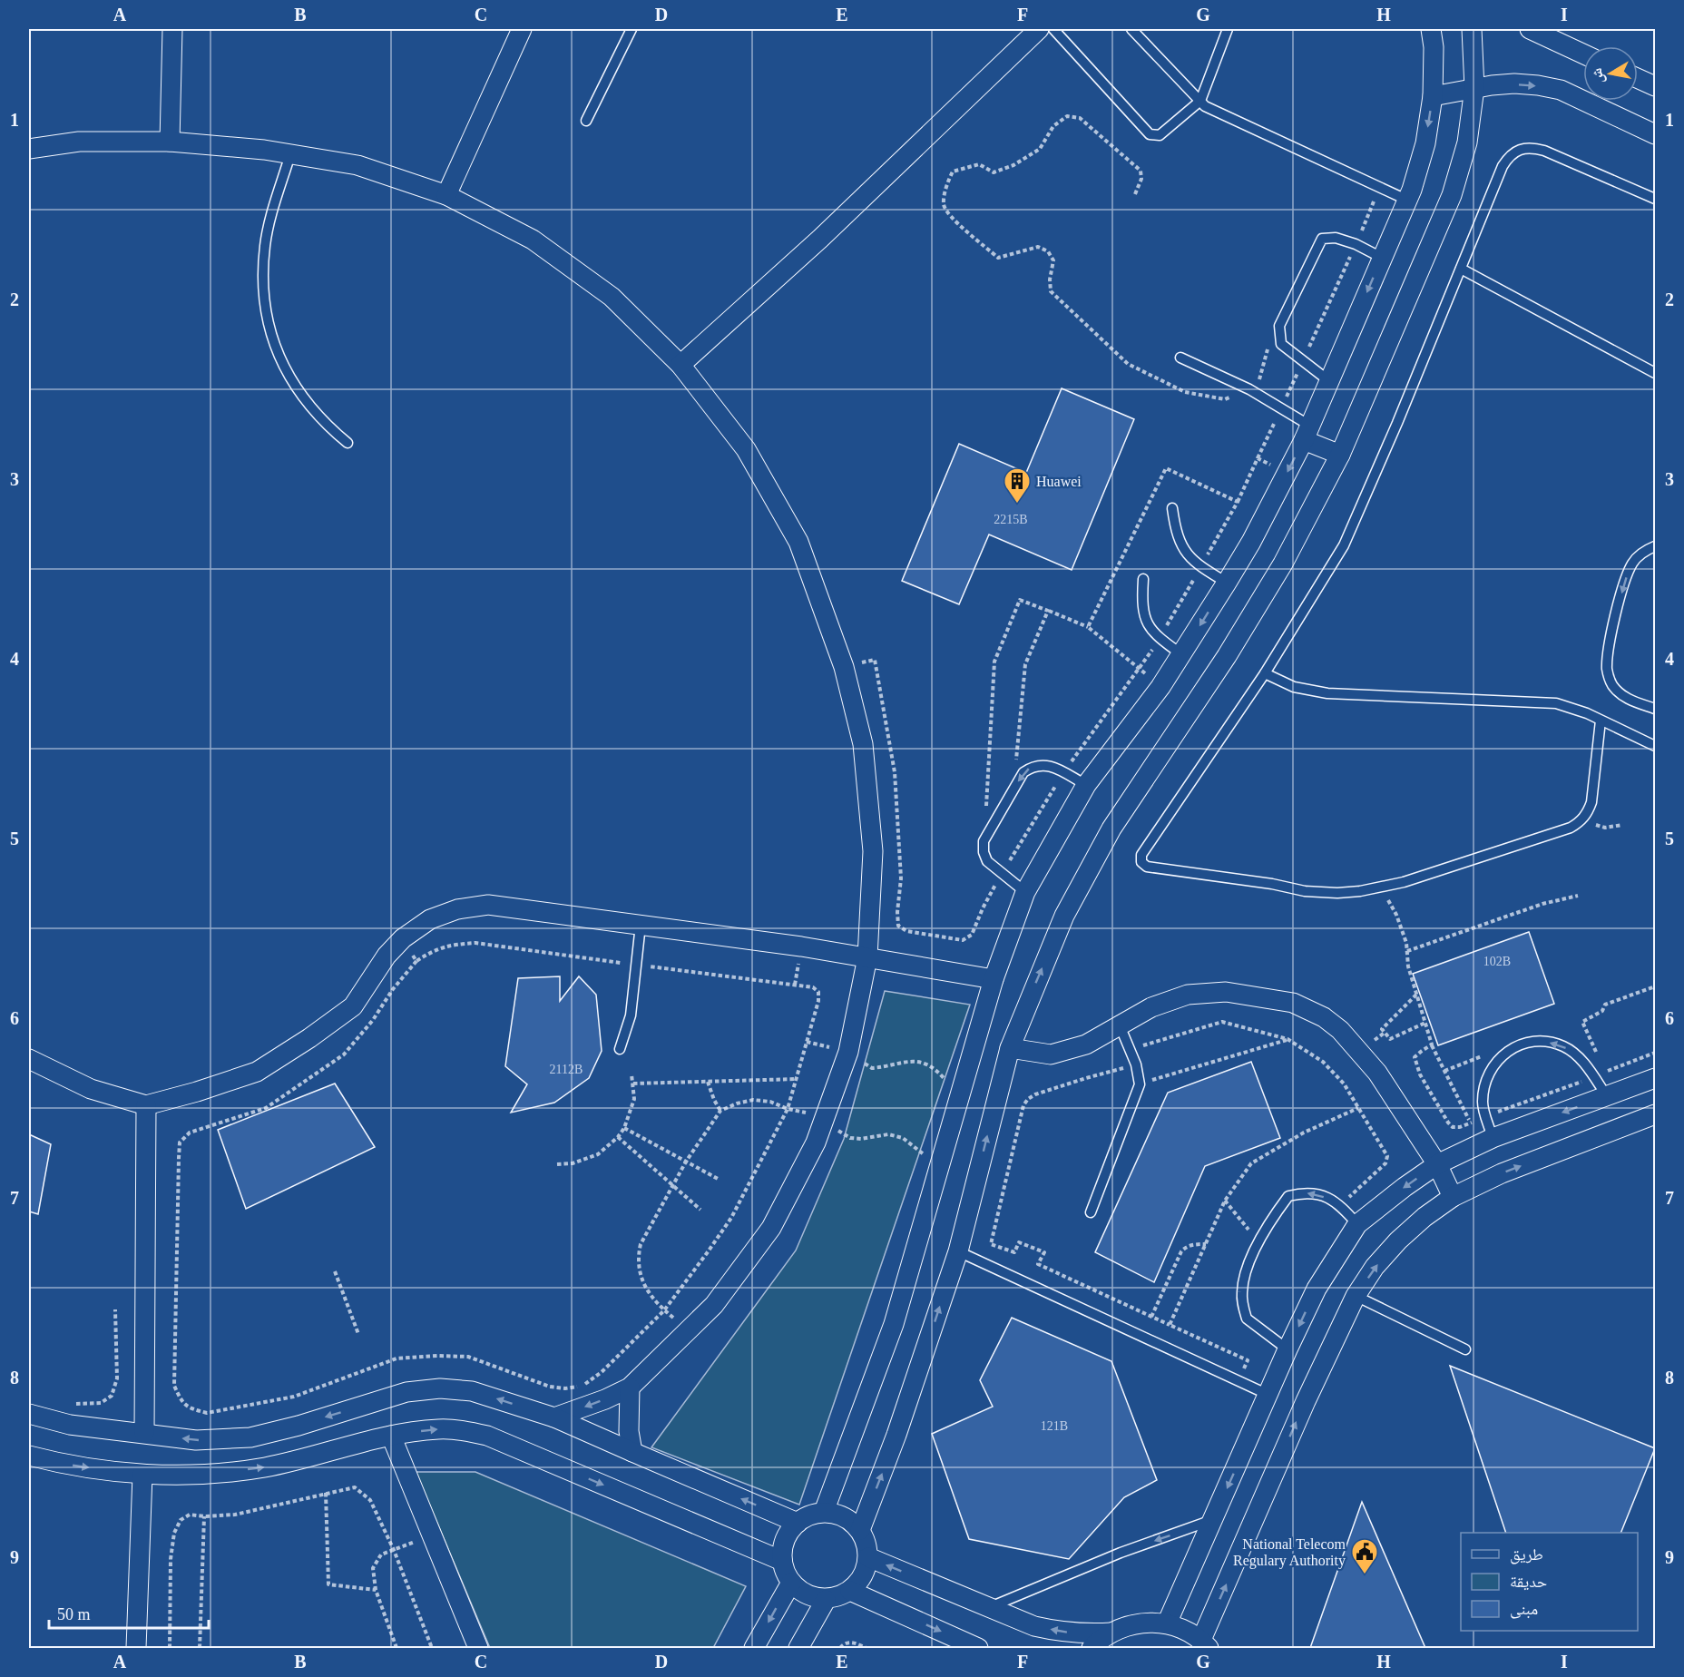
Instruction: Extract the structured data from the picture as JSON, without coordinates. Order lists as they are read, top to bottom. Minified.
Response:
{"places":{"building":["Huawei"],"public building":["National Telecom Regulary Authority"]},"house_numbers":["2215B","102B","2112B","121B"],"legend":["طريق","حديقة","مبنى"],"scale_bar":"50 m","north":"left","grid":{"columns":["A","B","C","D","E","F","G","H","I"],"rows":["1","2","3","4","5","6","7","8","9"]}}
